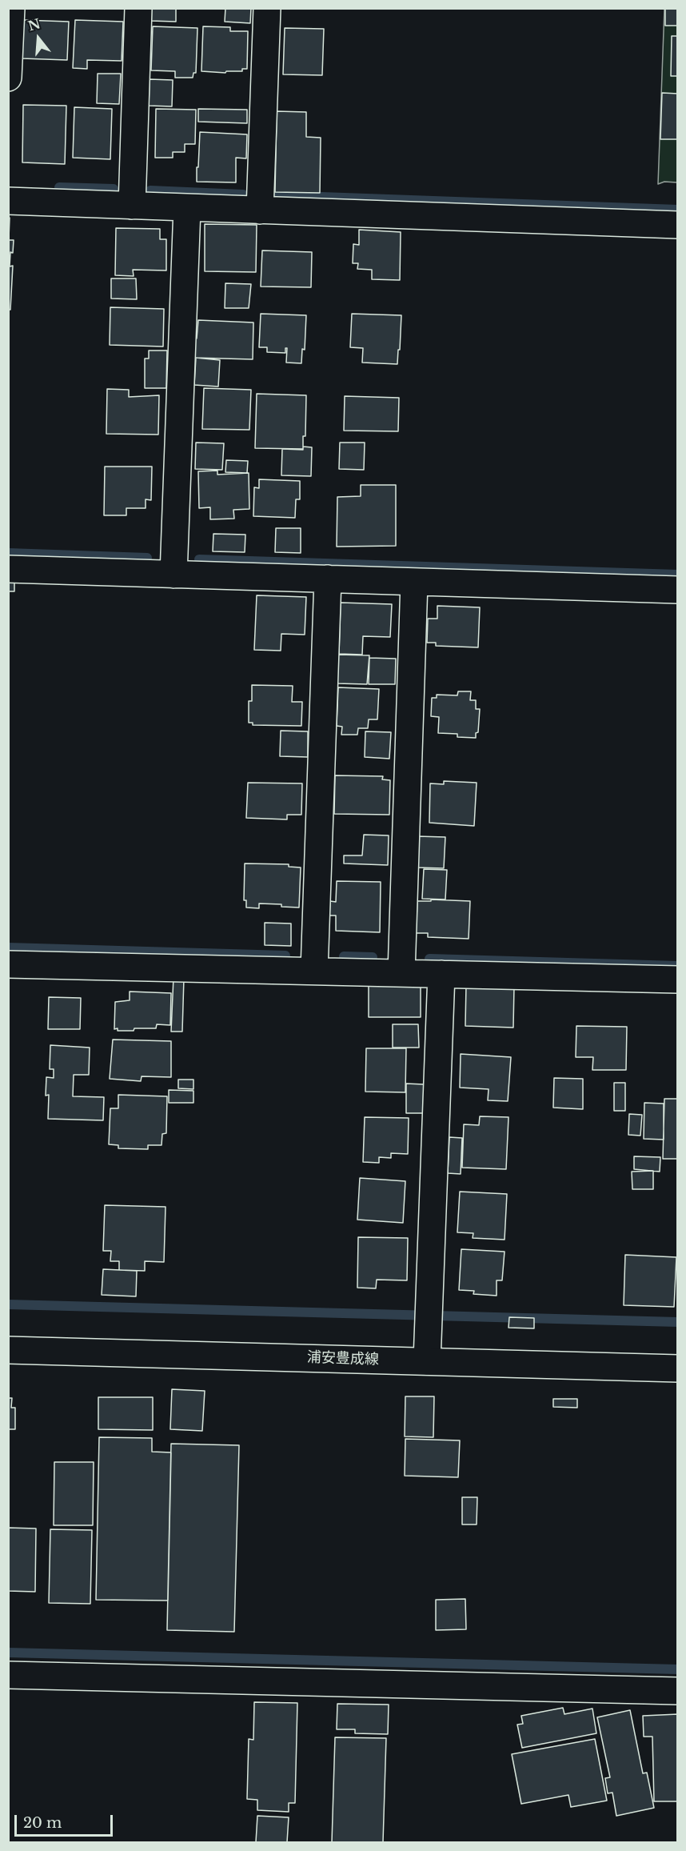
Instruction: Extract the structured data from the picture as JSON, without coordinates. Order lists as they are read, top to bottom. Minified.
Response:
{"streets":{"street":["浦安豊成線"]},"scale_bar":"20 m","north":"top"}
